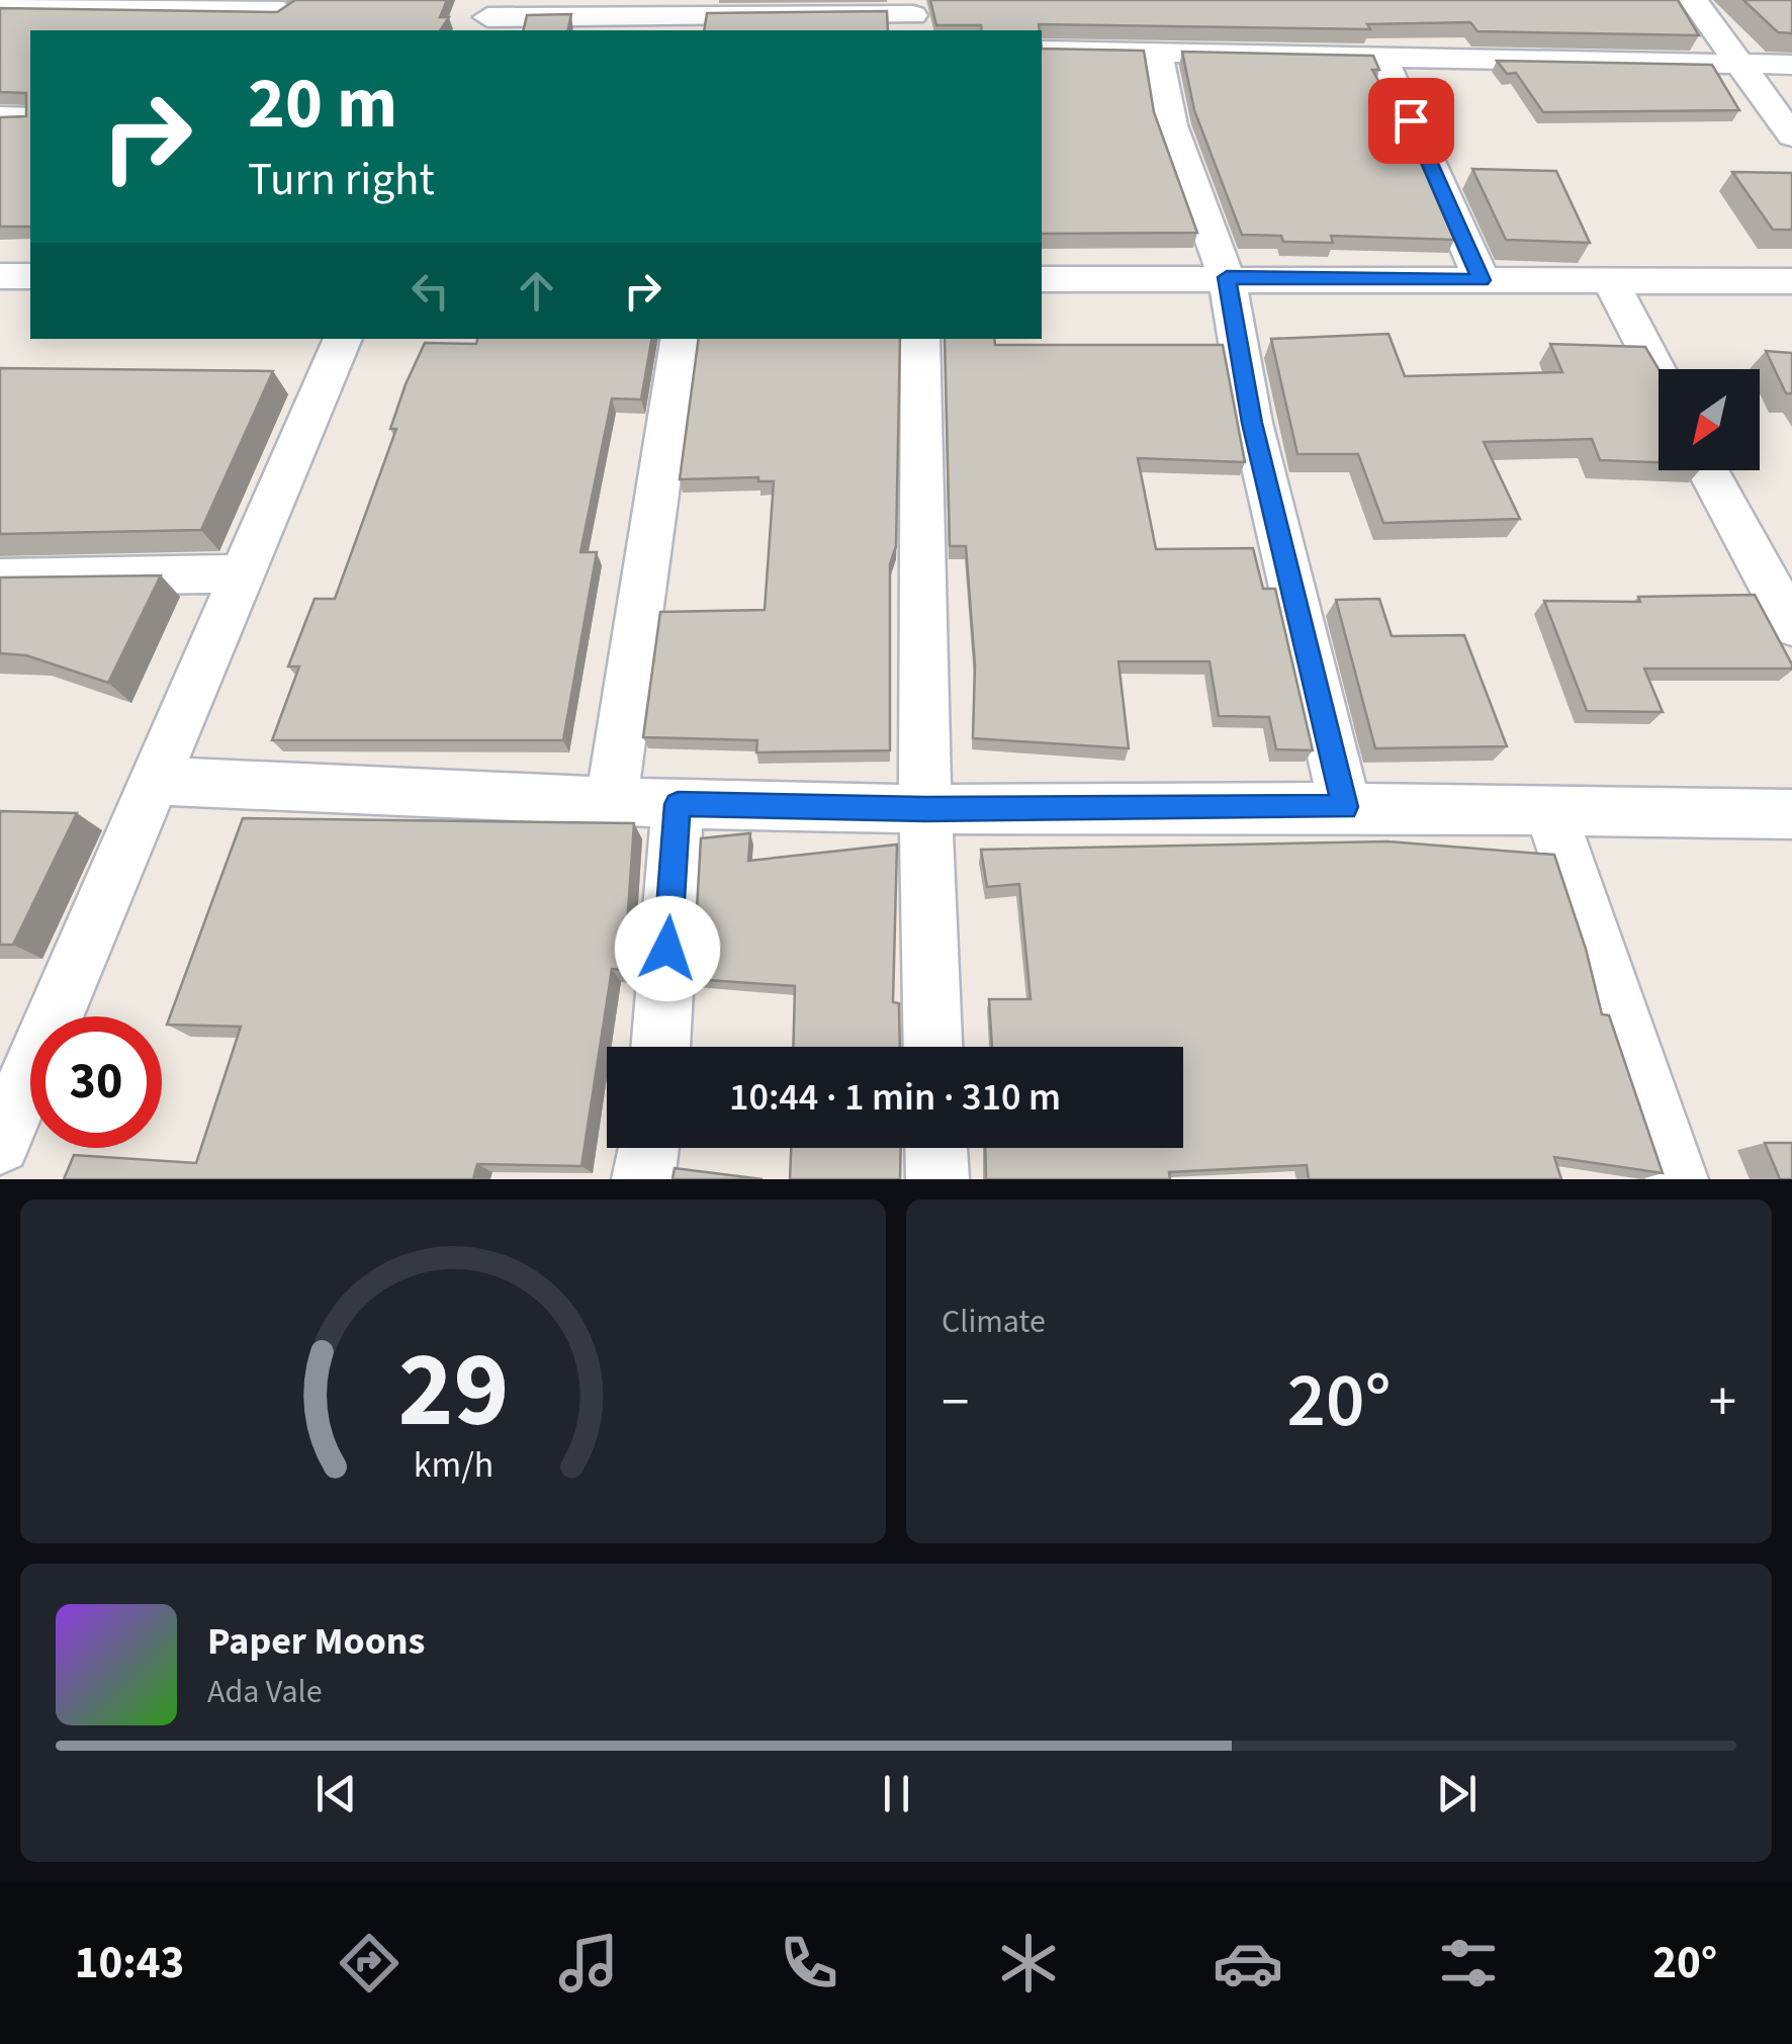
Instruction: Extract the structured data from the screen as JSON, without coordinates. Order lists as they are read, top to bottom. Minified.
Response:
{"north":"bottom left","page":{"turn":["20 m","Turn right"],"limit":"30","trip":"10:44 · 1 min · 310 m","tile":"Climate","heat":["−","20°","+"],"song":["Paper Moons","Ada Vale"],"tabs":["10:43","20°"],"gauge":["29","km/h"]}}
